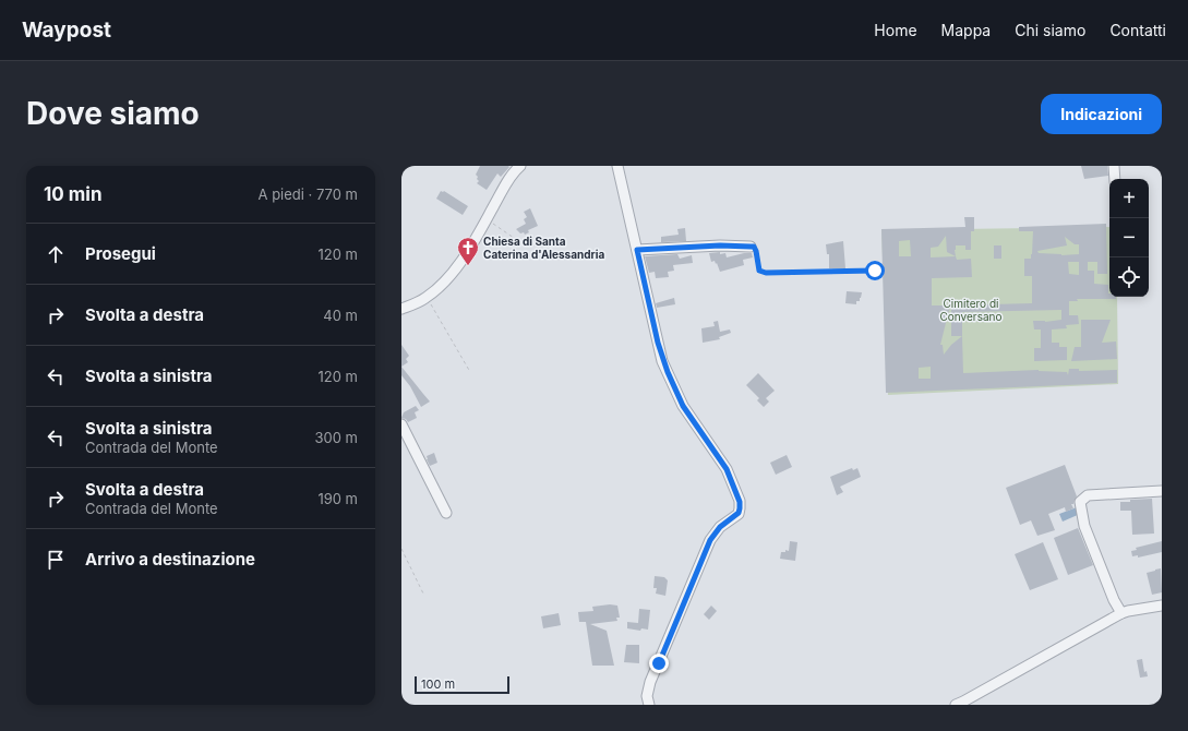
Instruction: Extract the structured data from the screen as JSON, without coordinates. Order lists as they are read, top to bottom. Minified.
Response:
{"parks":["Cimitero di Conversano"],"places":{"church":["Chiesa di Santa Caterina d'Alessandria"]},"scale_bar":"100 m","page":{"header":"Waypost","nav":["Home","Mappa","Chi siamo","Contatti"],"buttons":"Indicazioni","title":"Dove siamo","heading":["10 min","A piedi · 770 m"],"map_buttons":["+","−"],"list":[["Prosegui","120 m"],["Svolta a destra","40 m"],["Svolta a sinistra","120 m"],["Svolta a sinistra","Contrada del Monte","300 m"],["Svolta a destra","Contrada del Monte","190 m"],"Arrivo a destinazione"],"scale":"100 m"}}
